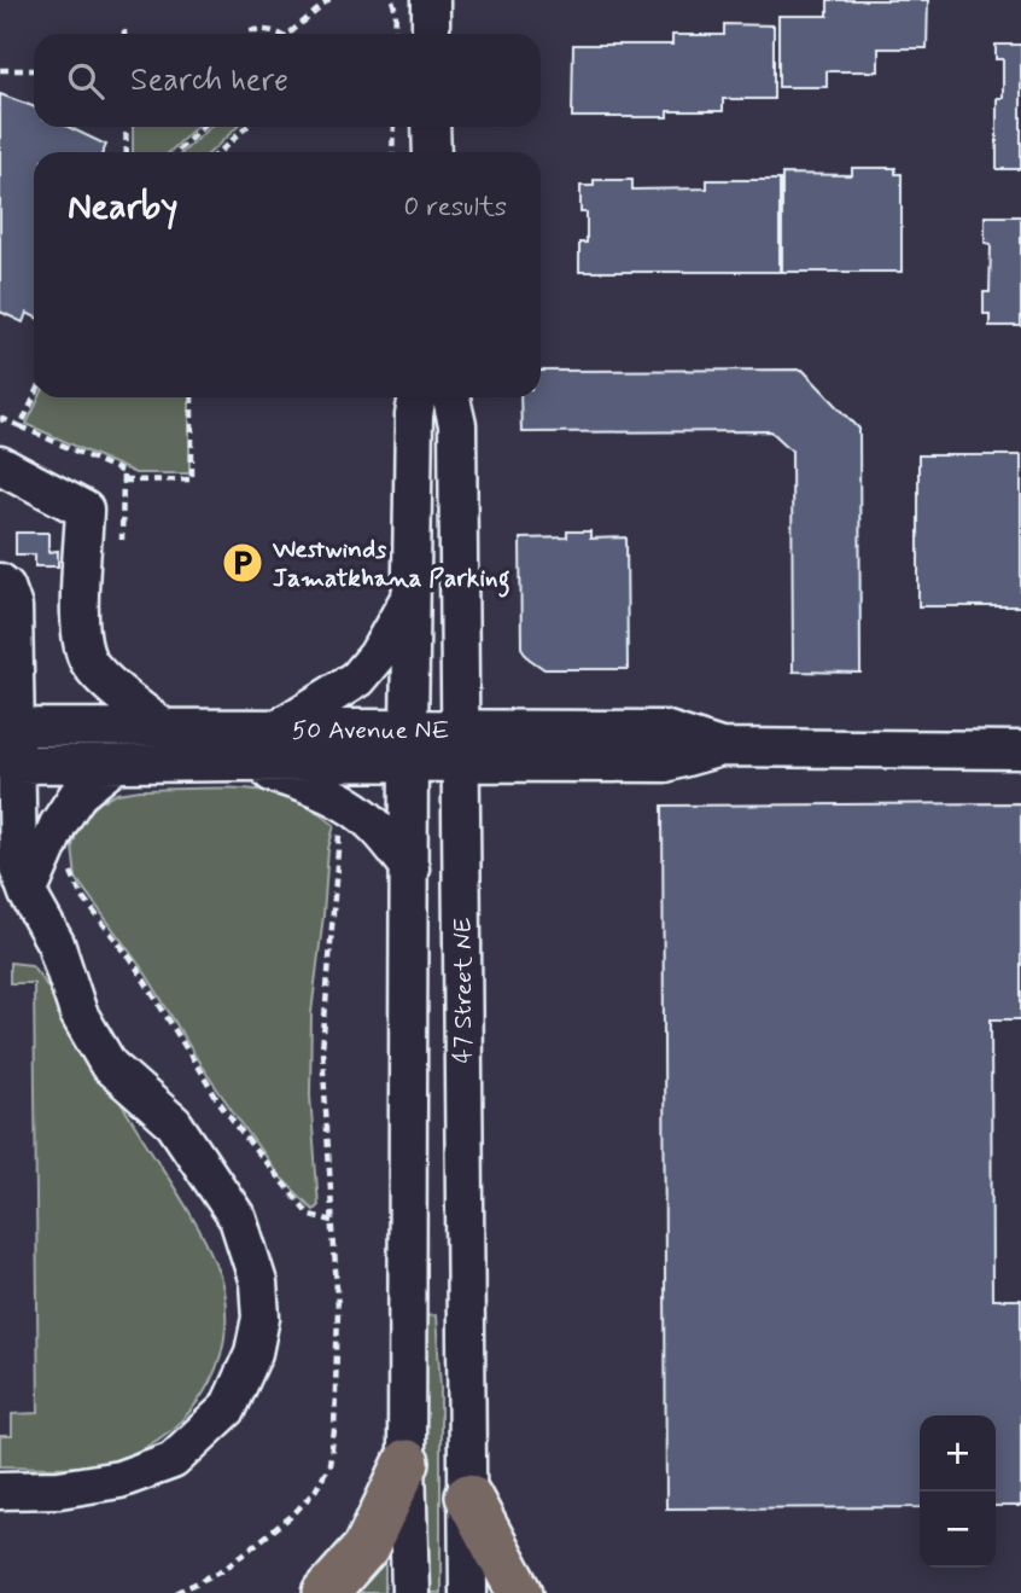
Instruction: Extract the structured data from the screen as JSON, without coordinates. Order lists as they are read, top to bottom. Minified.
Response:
{"streets":{"street":["50 Avenue NE","47 Street NE"]},"crossings":[["50 Avenue NE","47 Street NE"]],"places":{"parking":["Westwinds Jamatkhana Parking"]},"page":{"search":"Search here","heading":["Nearby","0 results"],"map_buttons":["+","−"]}}
